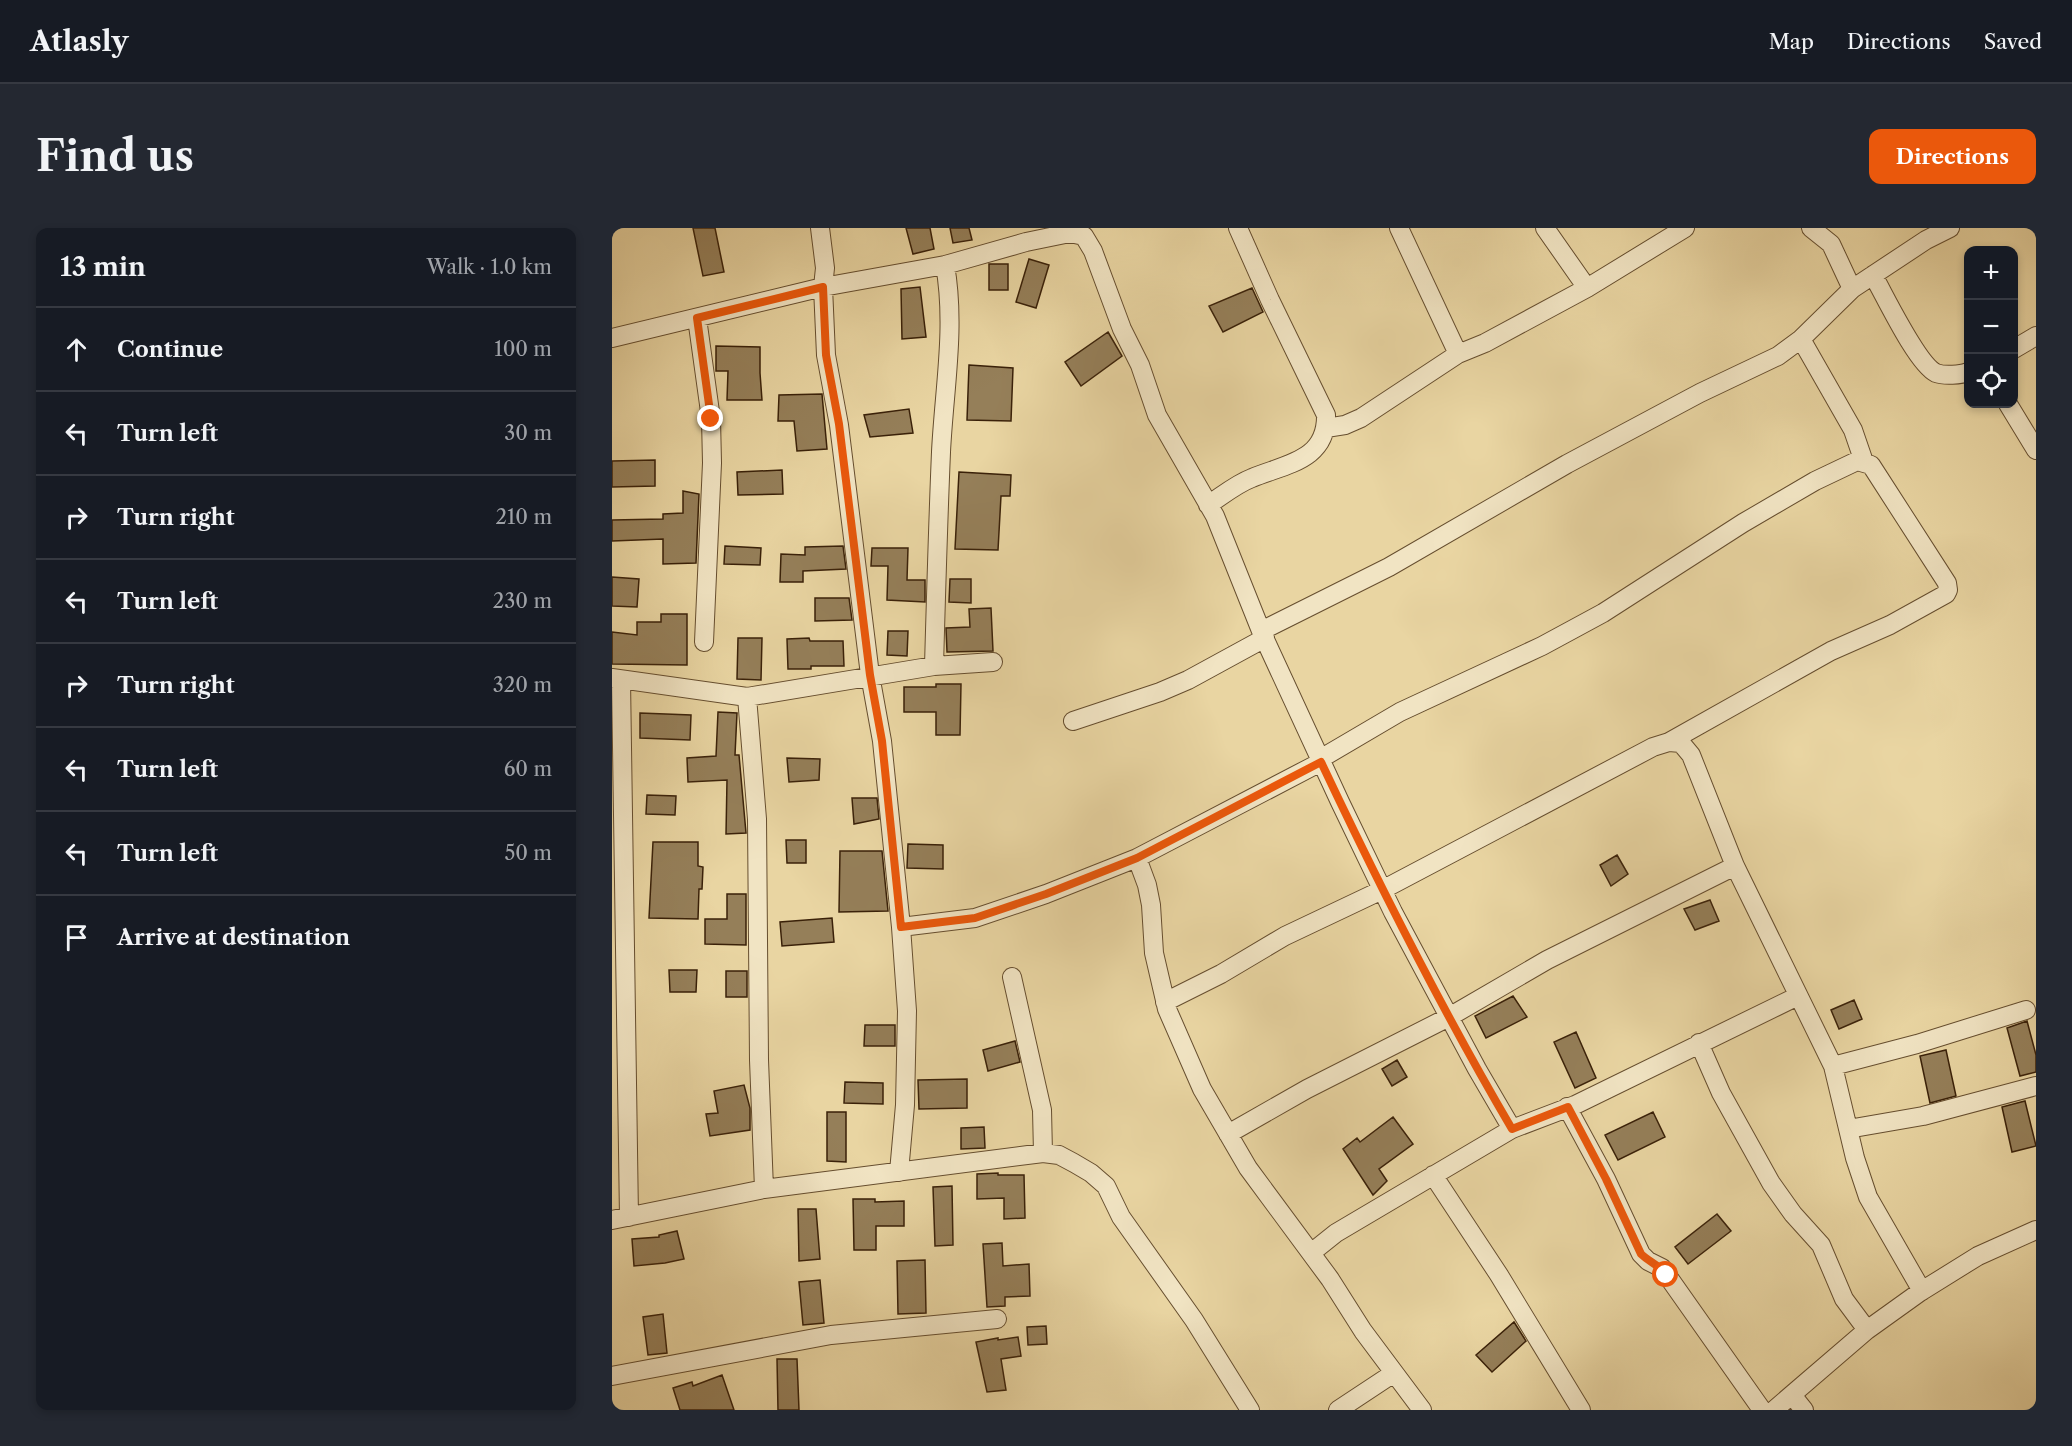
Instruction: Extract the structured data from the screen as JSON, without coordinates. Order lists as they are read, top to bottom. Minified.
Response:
{"page":{"header":"Atlasly","nav":["Map","Directions","Saved"],"buttons":"Directions","title":"Find us","heading":["13 min","Walk · 1.0 km"],"map_buttons":["+","−"],"list":[["Continue","100 m"],["Turn left","30 m"],["Turn right","210 m"],["Turn left","230 m"],["Turn right","320 m"],["Turn left","60 m"],["Turn left","50 m"],"Arrive at destination"]}}
